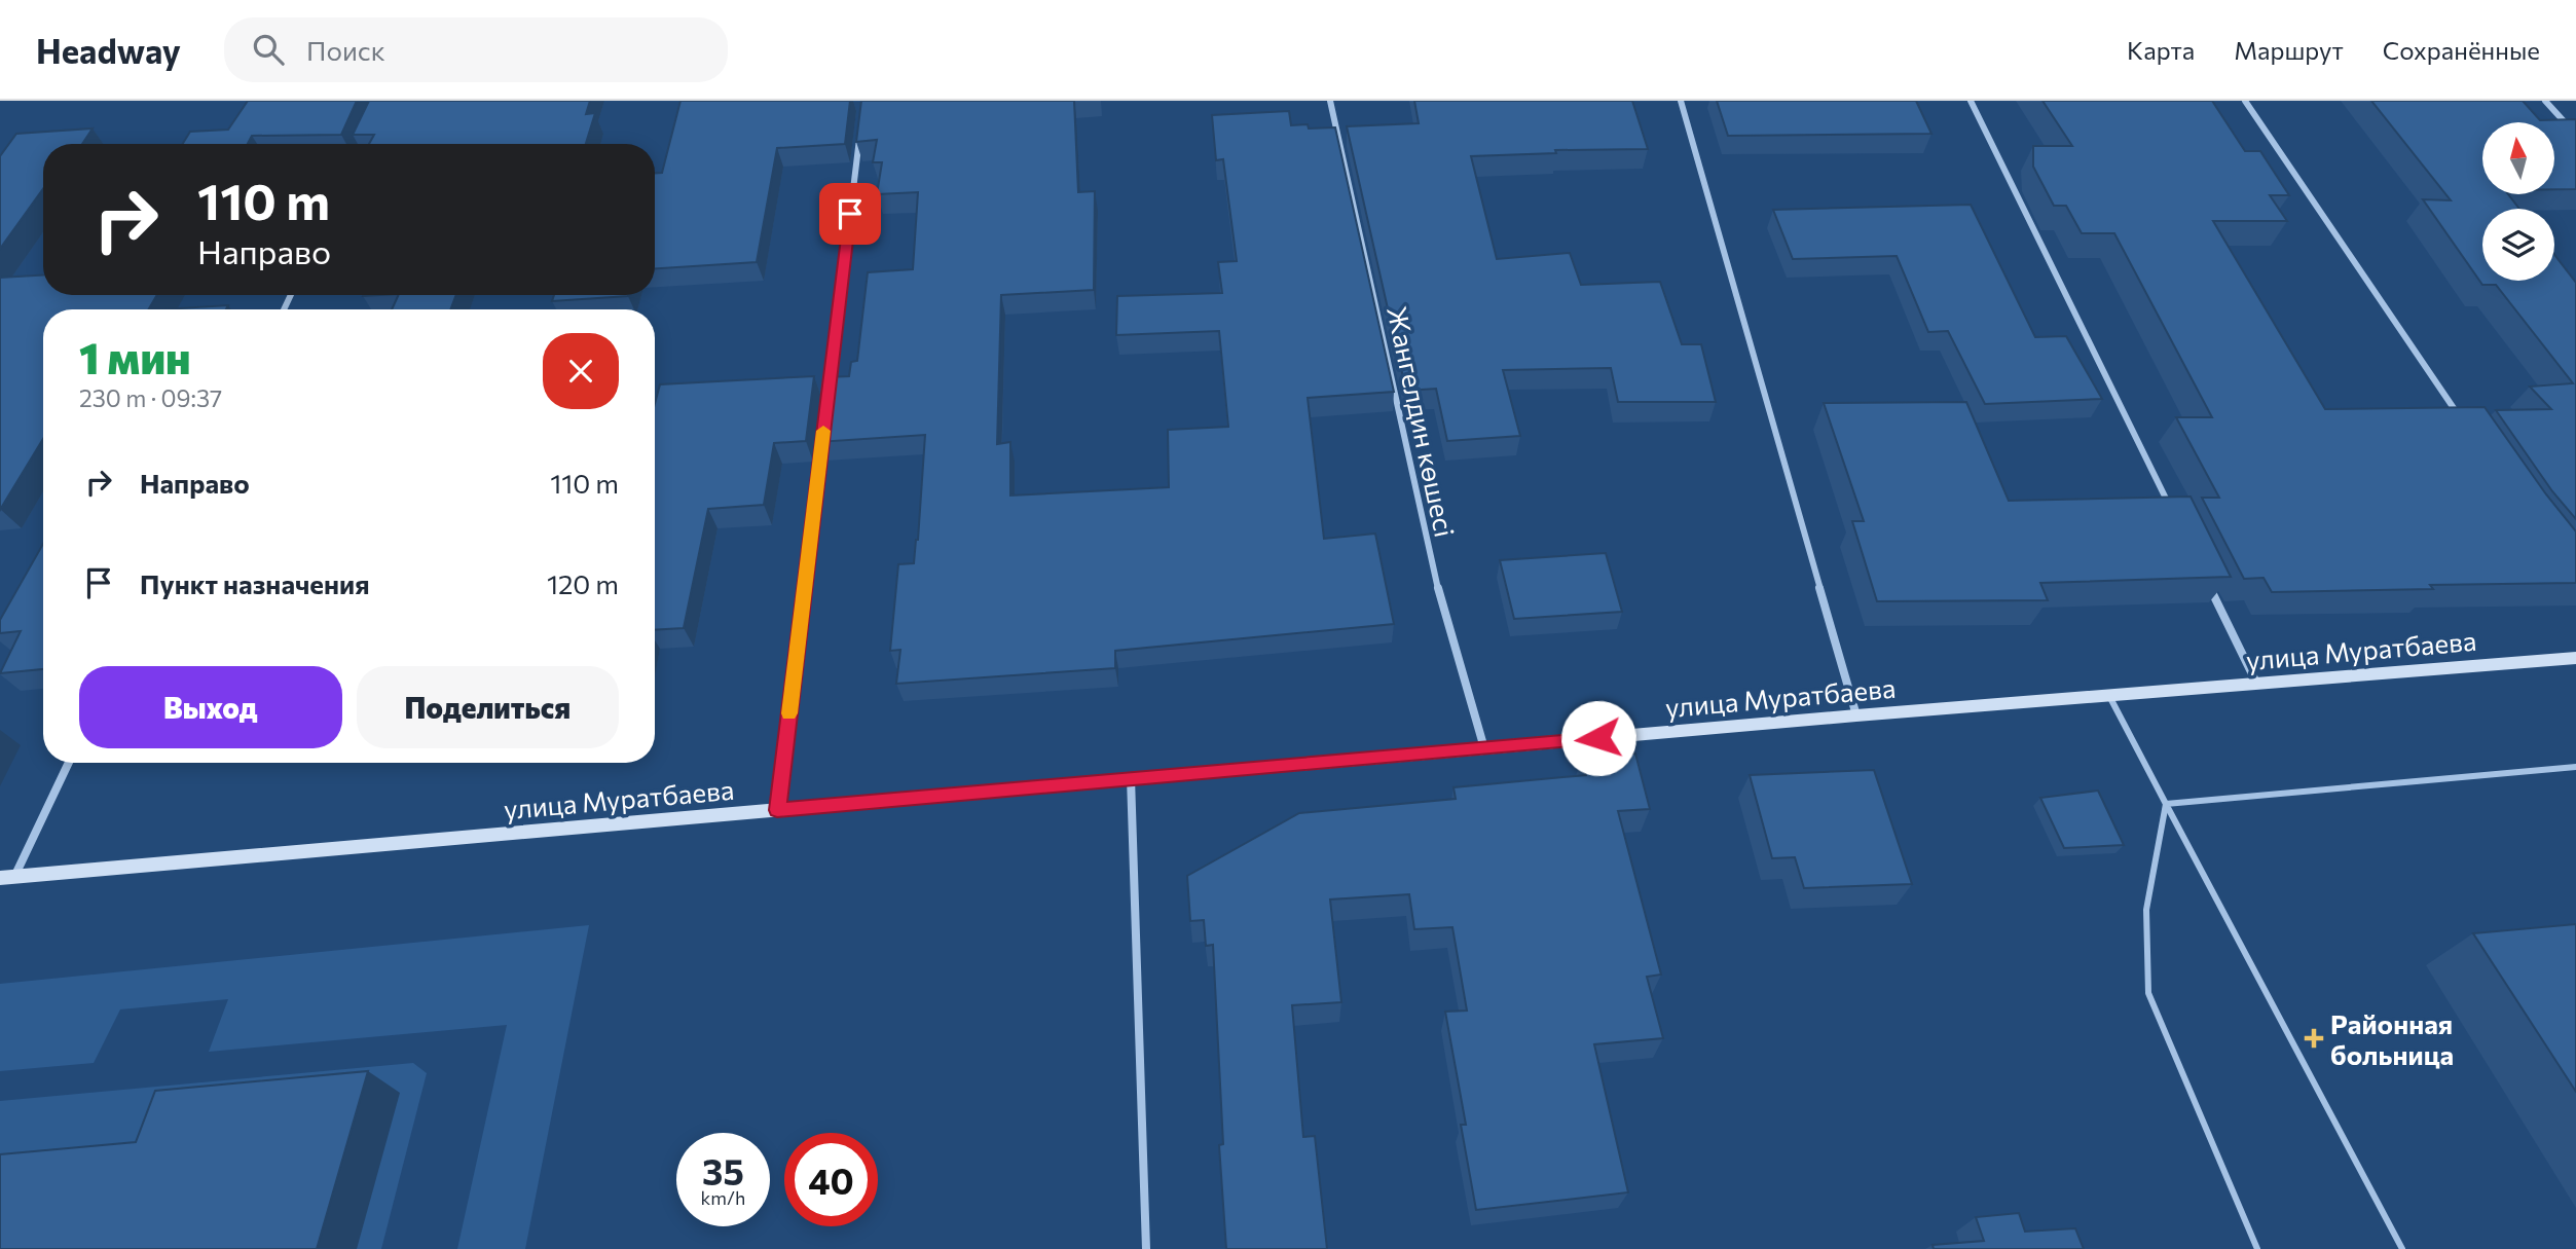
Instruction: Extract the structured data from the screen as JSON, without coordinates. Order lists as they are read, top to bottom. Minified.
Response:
{"streets":{"street":["Жангелдин көшесі","улица Муратбаева"]},"crossings":[["Жангелдин көшесі","улица Муратбаева"]],"places":{"health":["Районная больница"]},"north":"top","page":{"header":"Headway","search":"Поиск","nav":["Карта","Маршрут","Сохранённые"],"turn":["110 m","Направо"],"heading":["1 мин","230 m · 09:37"],"list":[{"name":"Направо","value":"110 m"},{"name":"Пункт назначения","value":"120 m"}],"buttons":["Выход","Поделиться"],"speed":"35 km/h","limit":"40"}}
